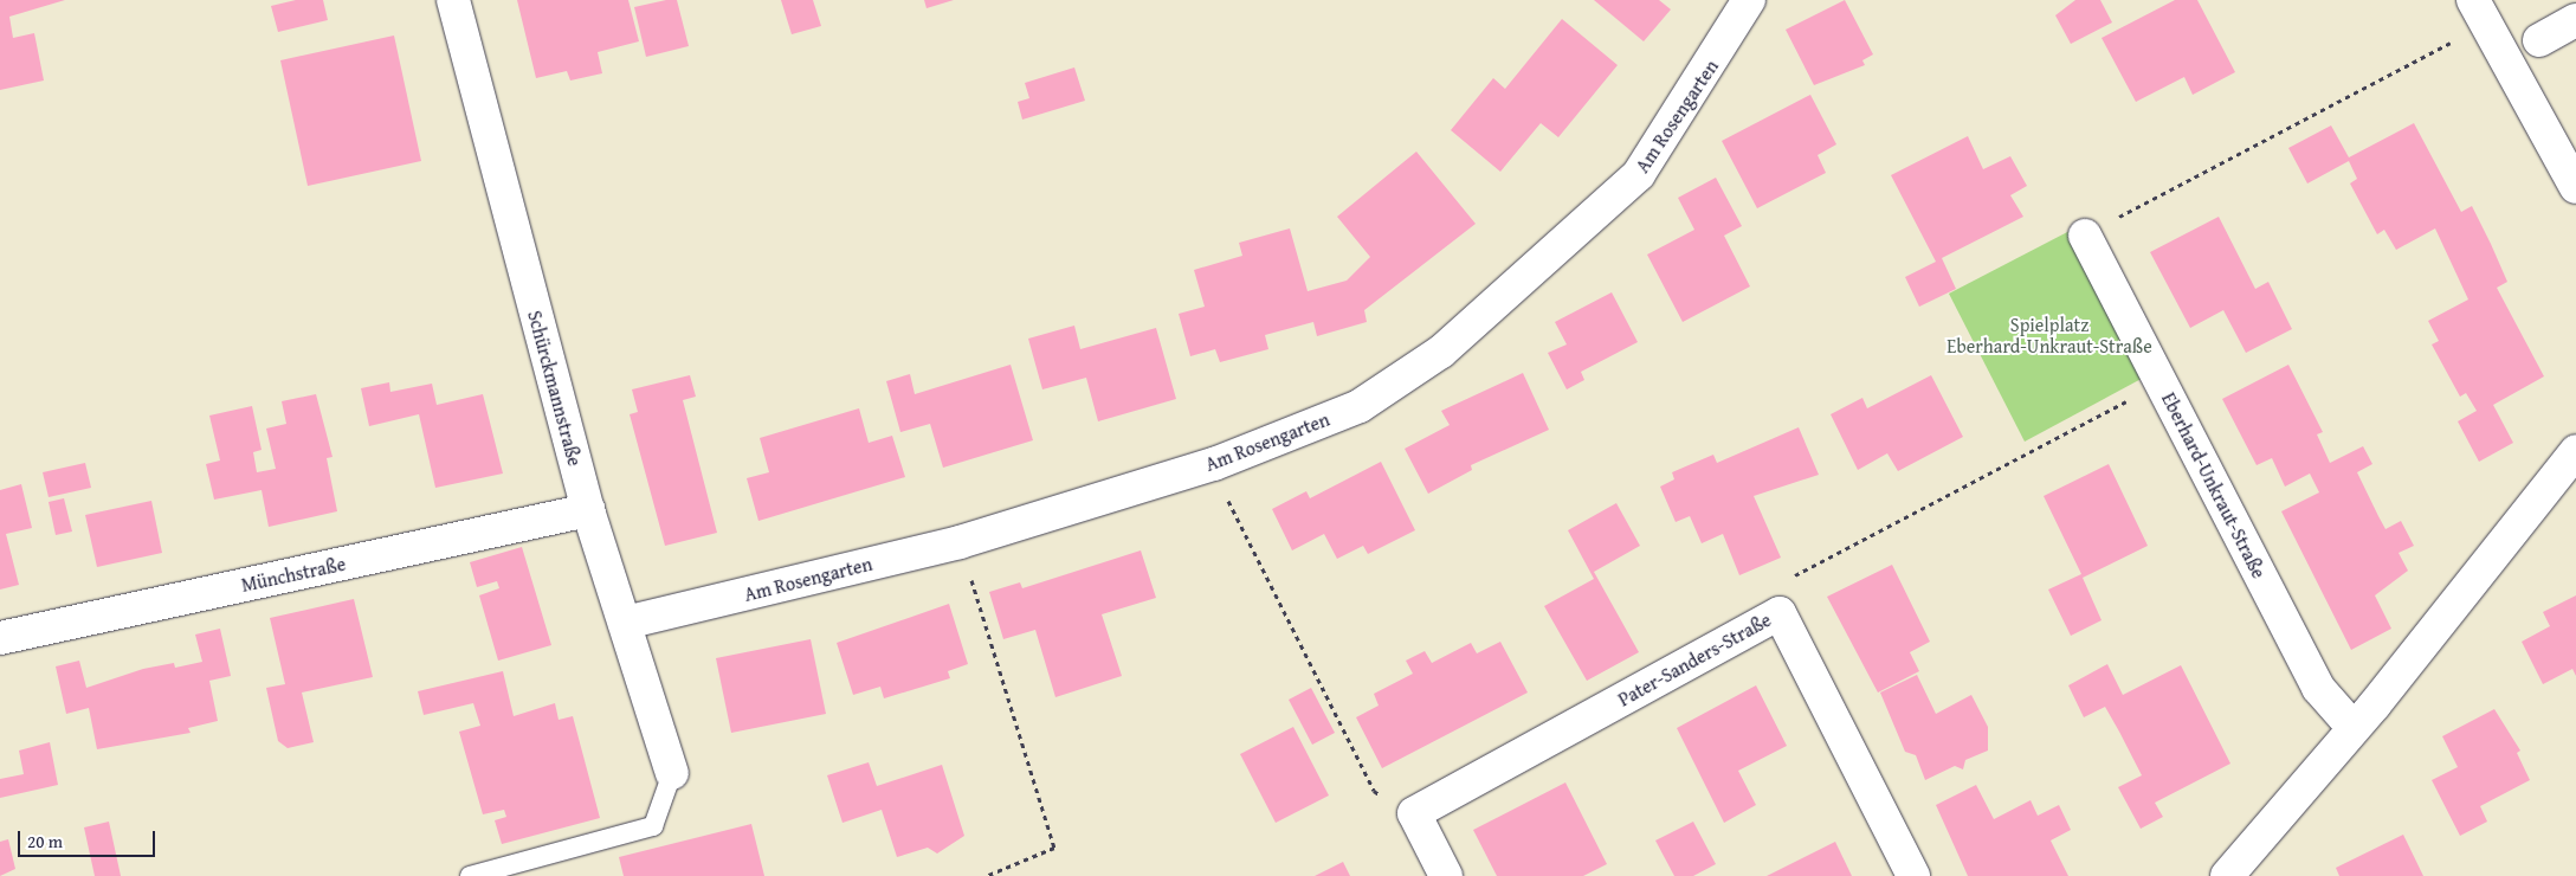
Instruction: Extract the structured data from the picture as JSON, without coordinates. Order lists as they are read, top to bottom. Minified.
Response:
{"streets":{"street":["Am Rosengarten","Schürckmannstraße","Eberhard-Unkraut-Straße","Münchstraße","Pater-Sanders-Straße"]},"crossings":[["Am Rosengarten","Schürckmannstraße"],["Schürckmannstraße","Münchstraße"]],"parks":["Spielplatz Eberhard-Unkraut-Straße"],"scale_bar":"20 m"}
